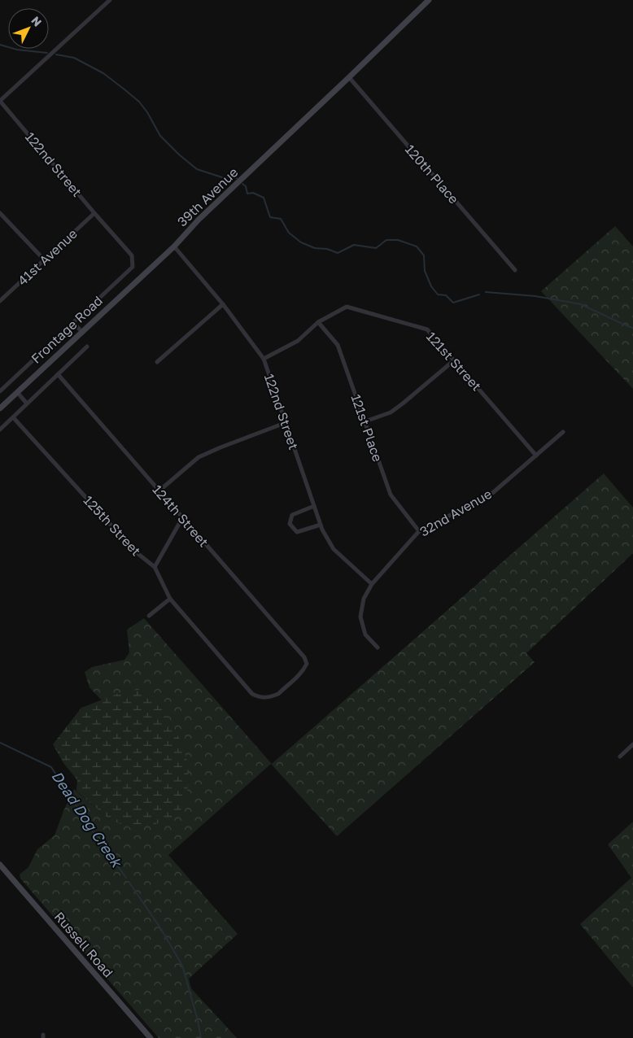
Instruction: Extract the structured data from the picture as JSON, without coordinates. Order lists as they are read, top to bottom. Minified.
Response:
{"streets":{"main road":["39th Avenue","Russell Road"],"street":["122nd Street","120th Place","41st Avenue","Frontage Road","121st Street","121st Place","32nd Avenue","124th Street","125th Street"]},"crossings":[["122nd Street","39th Avenue"],["122nd Street","41st Avenue"],["122nd Street","Frontage Road"],["122nd Street","32nd Avenue"],["120th Place","39th Avenue"],["121st Street","121st Place"],["121st Street","32nd Avenue"],["121st Place","32nd Avenue"],["124th Street","125th Street"]],"water":["Dead Dog Creek"],"north":"top right"}
